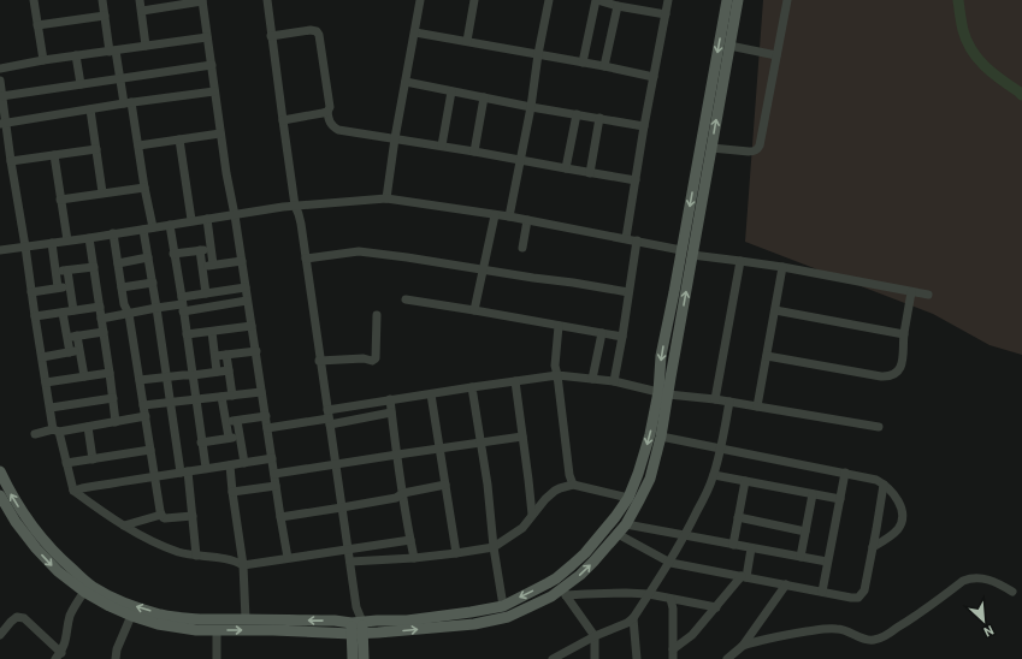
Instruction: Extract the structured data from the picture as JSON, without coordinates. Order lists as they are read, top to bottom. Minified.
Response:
{"north":"bottom right"}
